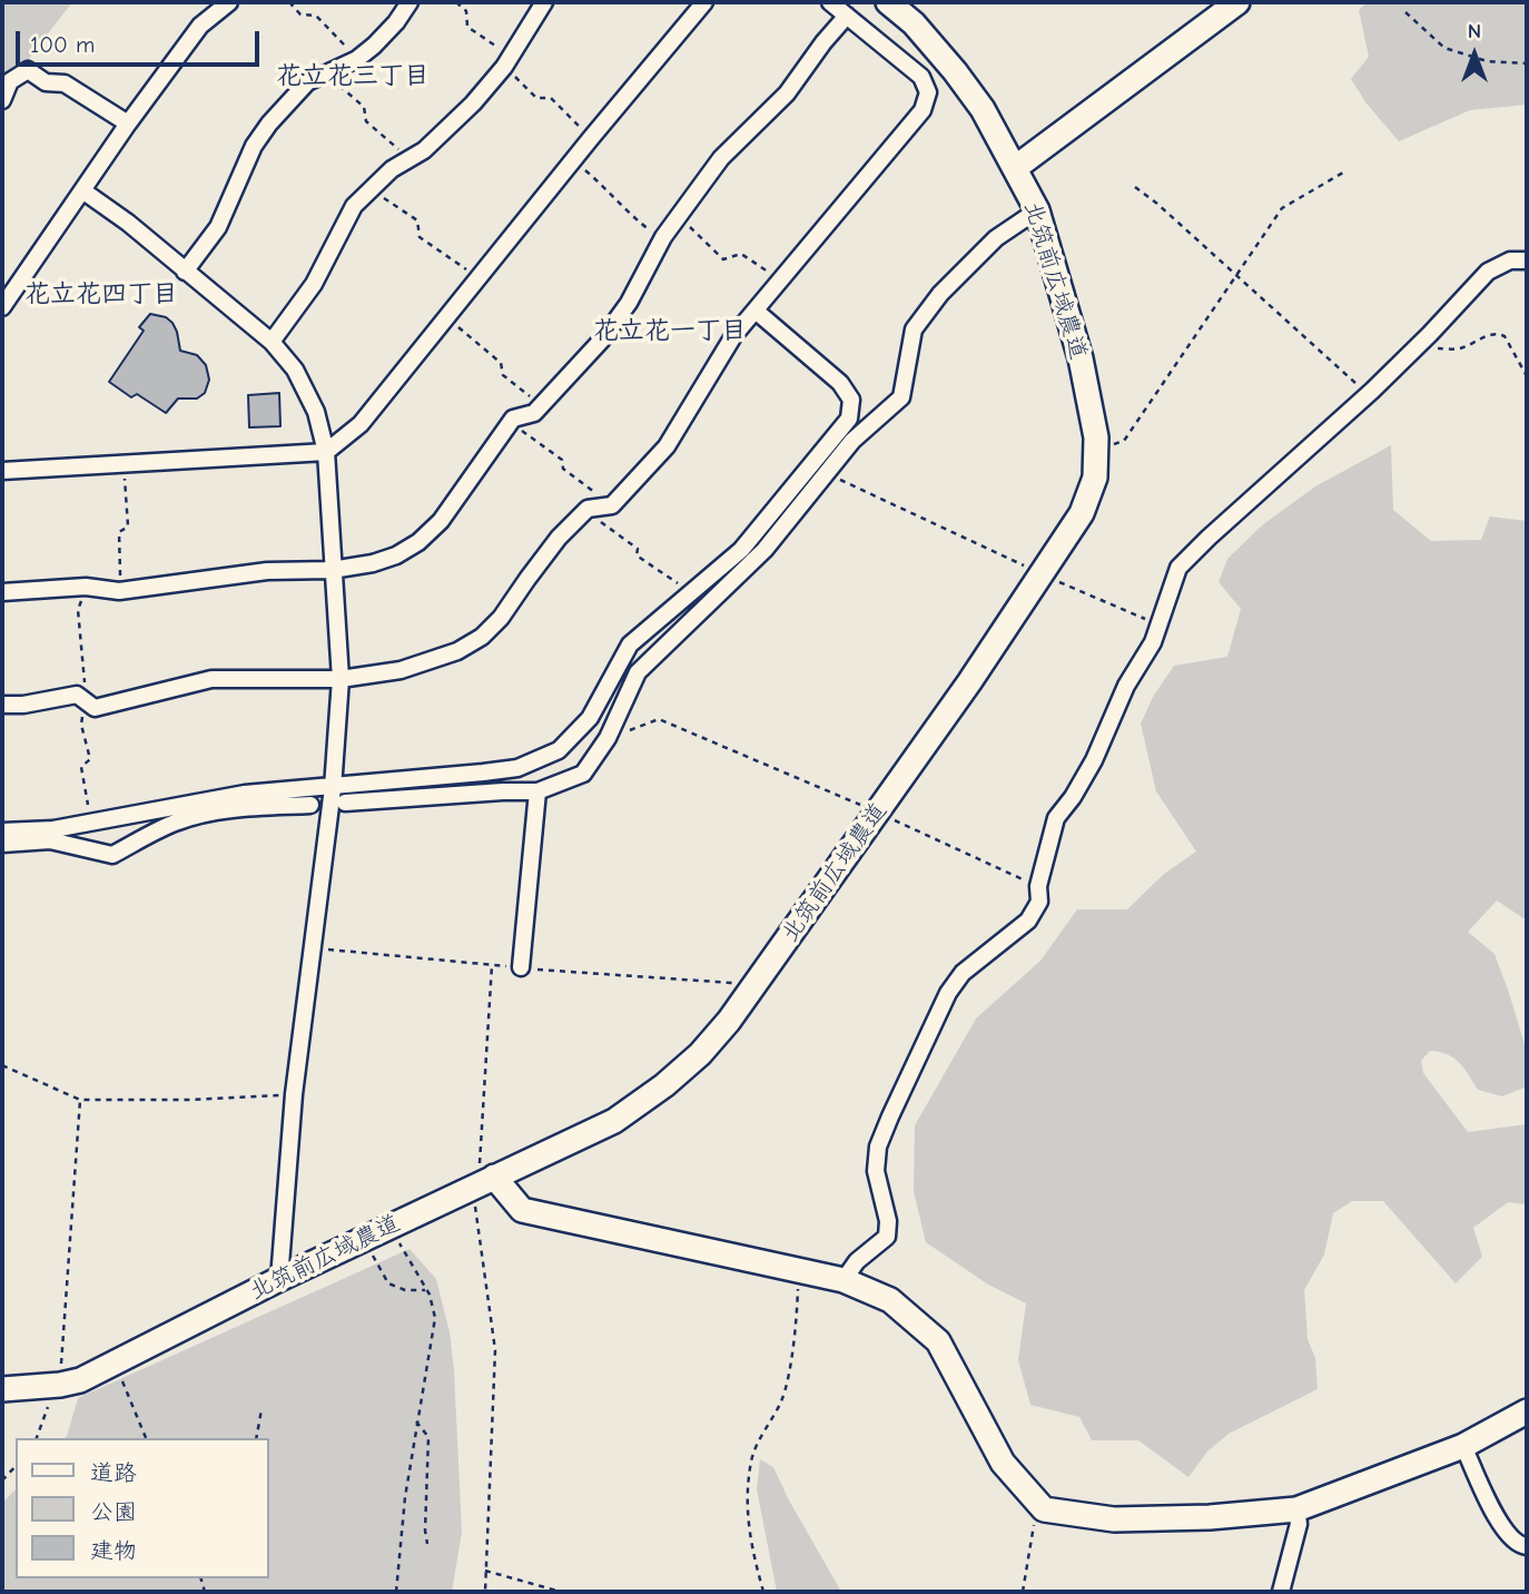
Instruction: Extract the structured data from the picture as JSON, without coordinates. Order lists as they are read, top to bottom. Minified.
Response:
{"streets":{"street":["北筑前広域農道"]},"districts":["花立花三丁目","花立花四丁目","花立花一丁目"],"legend":["道路","公園","建物"],"scale_bar":"100 m","north":"top"}
